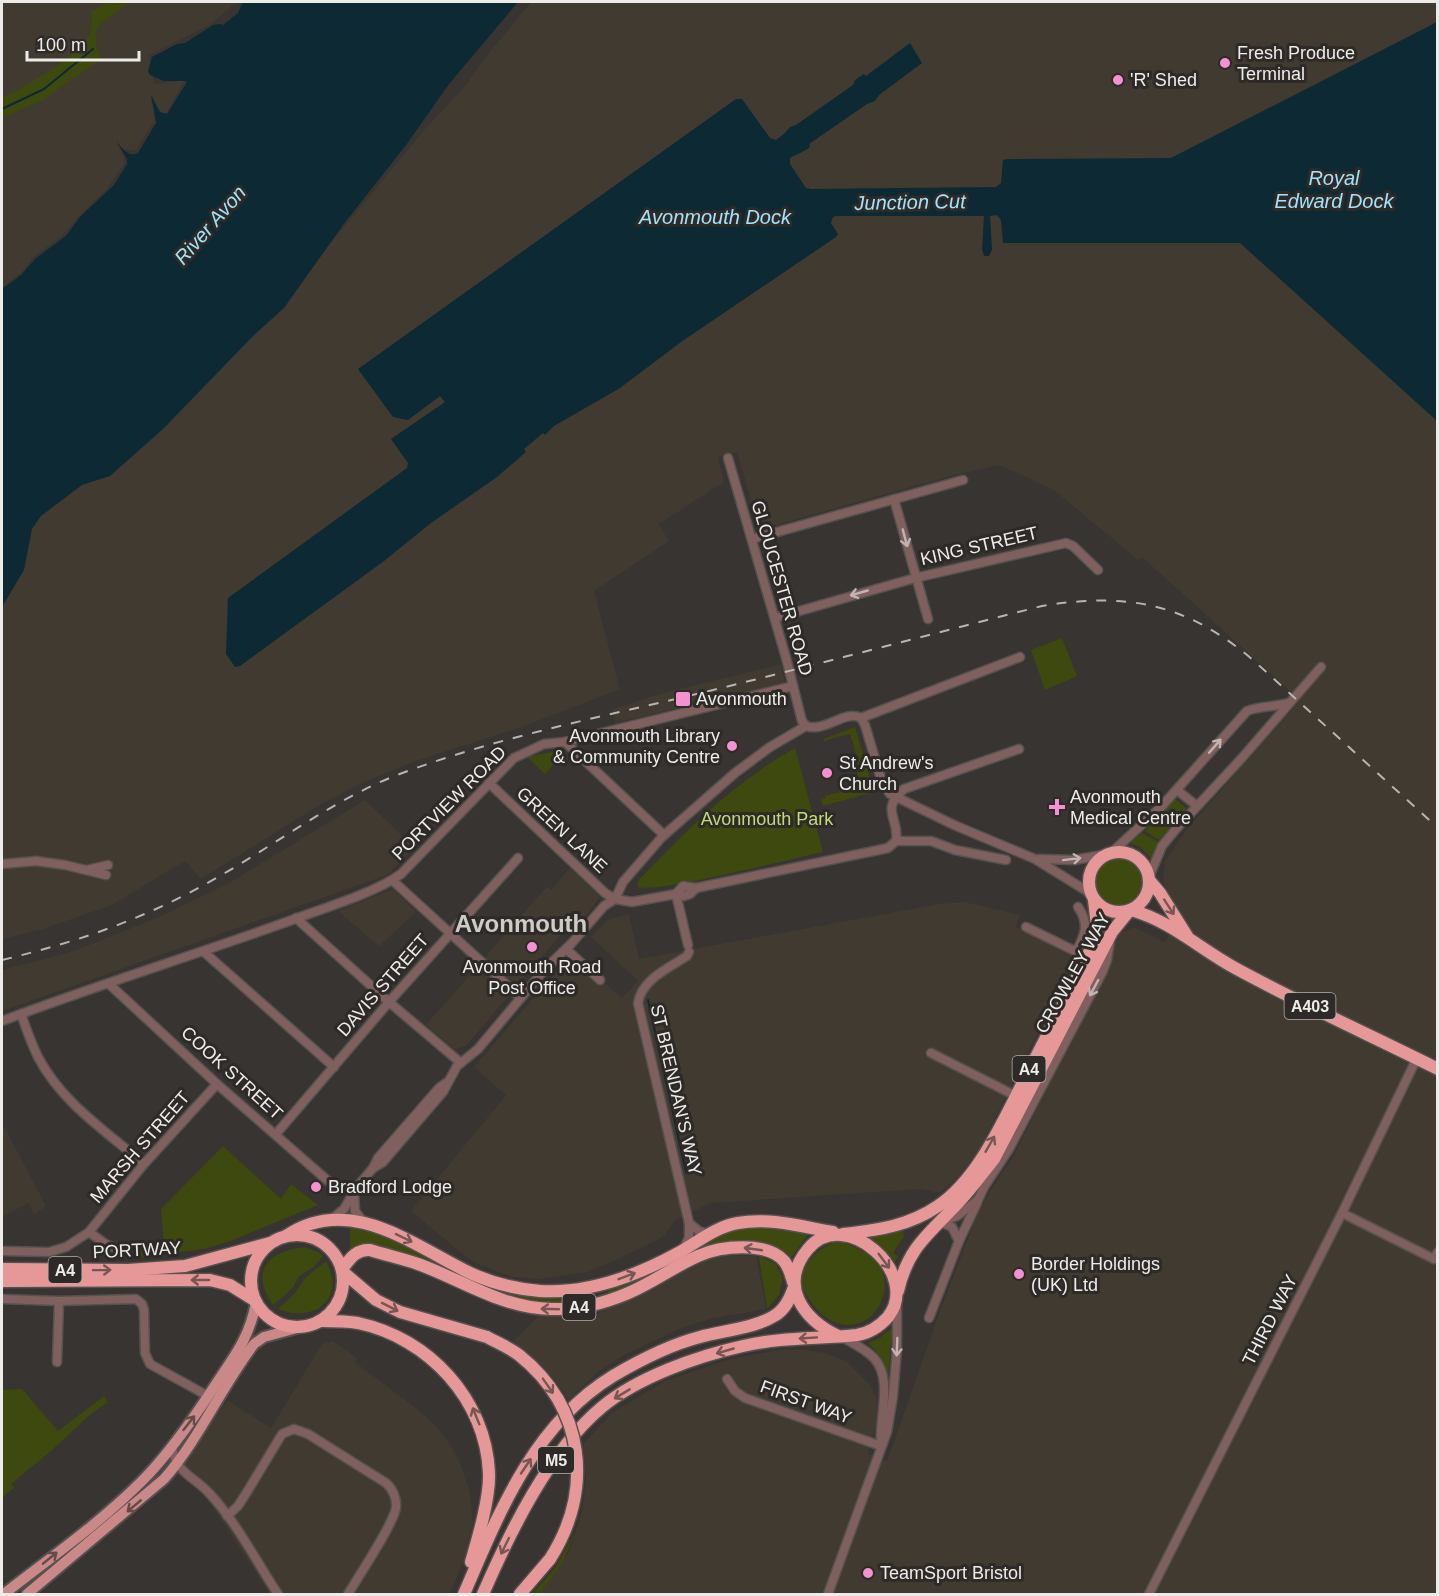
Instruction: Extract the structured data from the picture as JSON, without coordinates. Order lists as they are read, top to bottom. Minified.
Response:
{"streets":{"highway":["CROWLEY WAY","A403","A4","PORTWAY","M5"],"street":["KING STREET","GLOUCESTER ROAD","PORTVIEW ROAD","GREEN LANE","DAVIS STREET","COOK STREET","ST BRENDAN'S WAY","MARSH STREET","THIRD WAY","FIRST WAY"]},"crossings":[["KING STREET","GLOUCESTER ROAD"],["GLOUCESTER ROAD","PORTVIEW ROAD"],["PORTVIEW ROAD","GREEN LANE"],["PORTVIEW ROAD","COOK STREET"],["CROWLEY WAY","A403"],["CROWLEY WAY","A4"],["CROWLEY WAY","M5"],["DAVIS STREET","COOK STREET"],["A403","THIRD WAY"],["A4","ST BRENDAN'S WAY"],["A4","PORTWAY"],["A4","M5"],["COOK STREET","MARSH STREET"],["MARSH STREET","PORTWAY"],["PORTWAY","M5"]],"one_way":["KING STREET"],"districts":["Avonmouth"],"water":["Royal Edward Dock","Junction Cut","Avonmouth Dock","River Avon"],"parks":["Avonmouth Park"],"places":{"other":["Fresh Produce Terminal","'R' Shed","Avonmouth Library & Community Centre","St Andrew's Church","Avonmouth Road Post Office","Bradford Lodge","Border Holdings (UK) Ltd","TeamSport Bristol"],"transit":["Avonmouth"],"health":["Avonmouth Medical Centre"]},"scale_bar":"100 m"}
